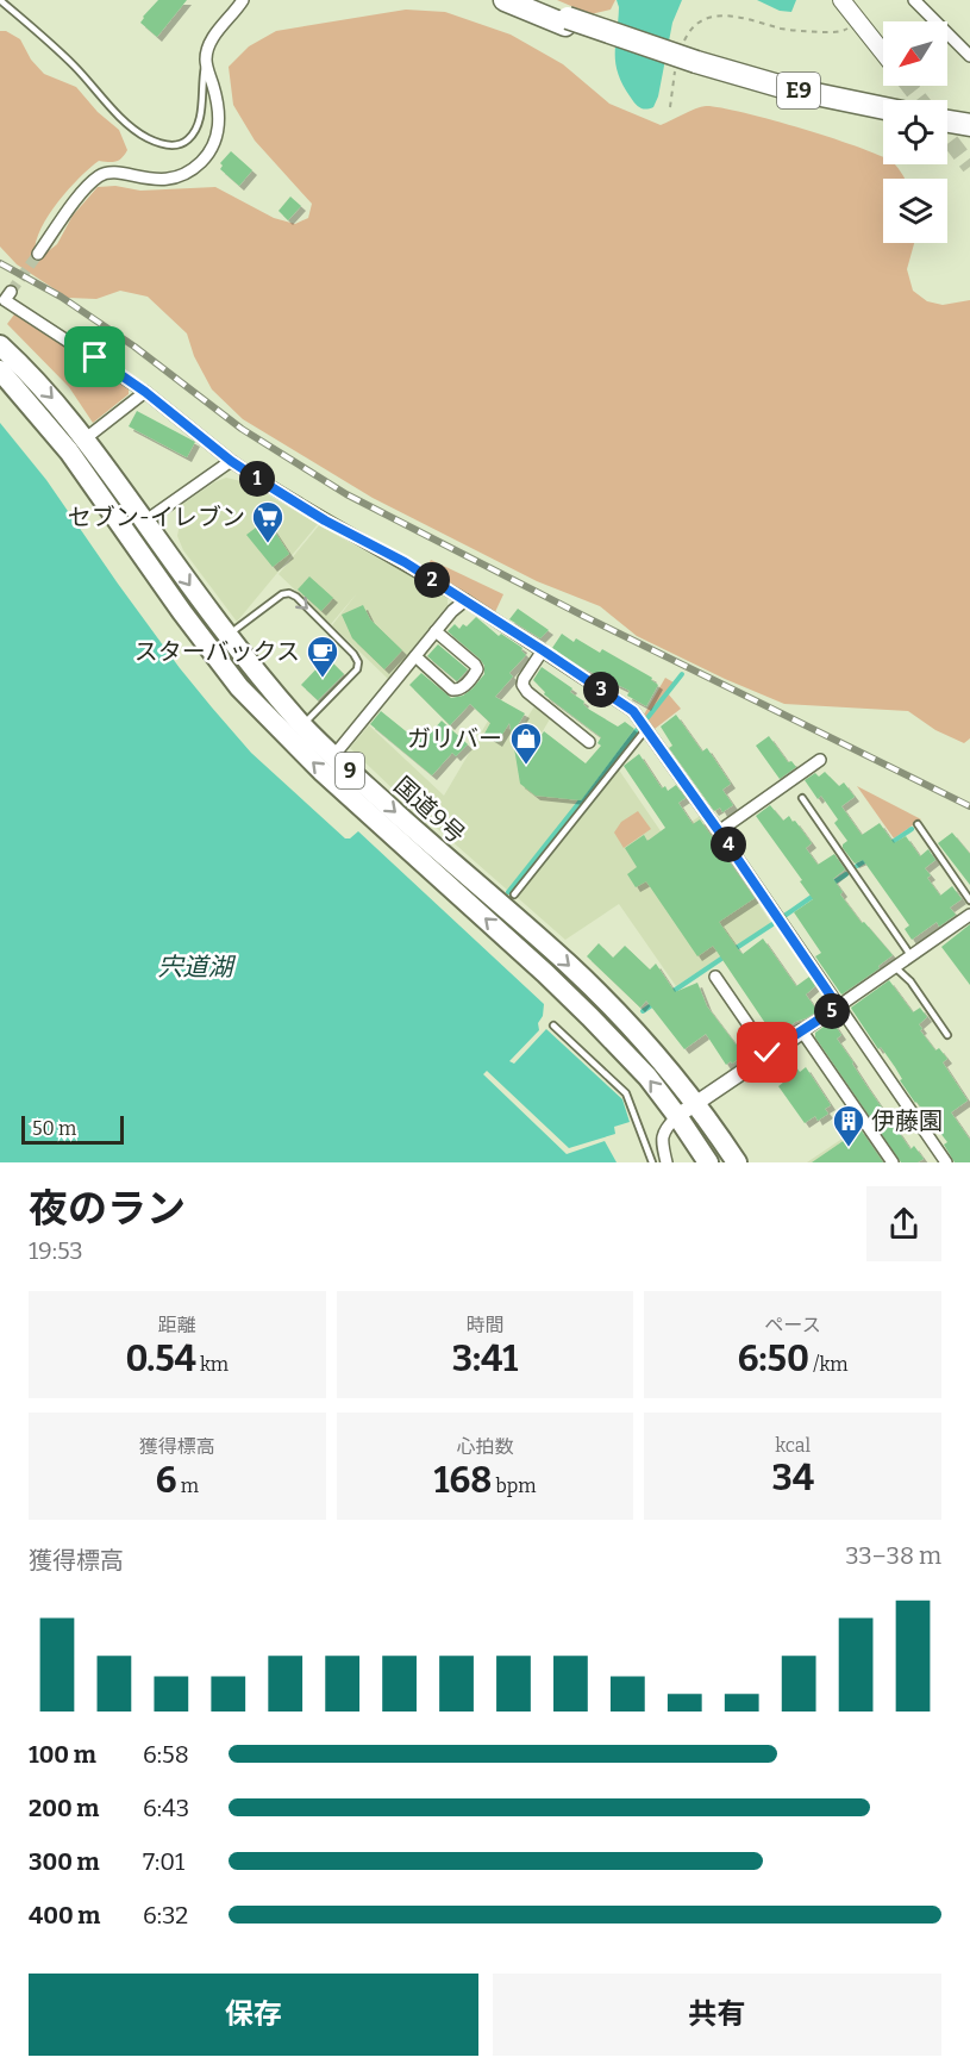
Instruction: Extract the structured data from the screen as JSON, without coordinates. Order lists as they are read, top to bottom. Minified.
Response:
{"streets":{"highway":["E9","9","国道9号"]},"water":["宍道湖"],"places":{"supermarket":["セブン-イレブン"],"cafe":["スターバックス"],"shop":["ガリバー"],"building":["伊藤園"]},"scale_bar":"50 m","north":"bottom left","page":{"pins":["1","2","3","4","5"],"scale":"50 m","heading":["夜のラン","19:53"],"stats":[["距離","0.54 km"],["時間","3:41"],["ペース","6:50 /km"],["獲得標高","6 m"],["心拍数","168 bpm"],["kcal","34"]],"chart":["獲得標高","33–38 m"],"list":[{"name":"100 m","note":"6:58"},{"name":"200 m","note":"6:43"},{"name":"300 m","note":"7:01"},{"name":"400 m","note":"6:32"}],"buttons":["保存","共有"]}}
